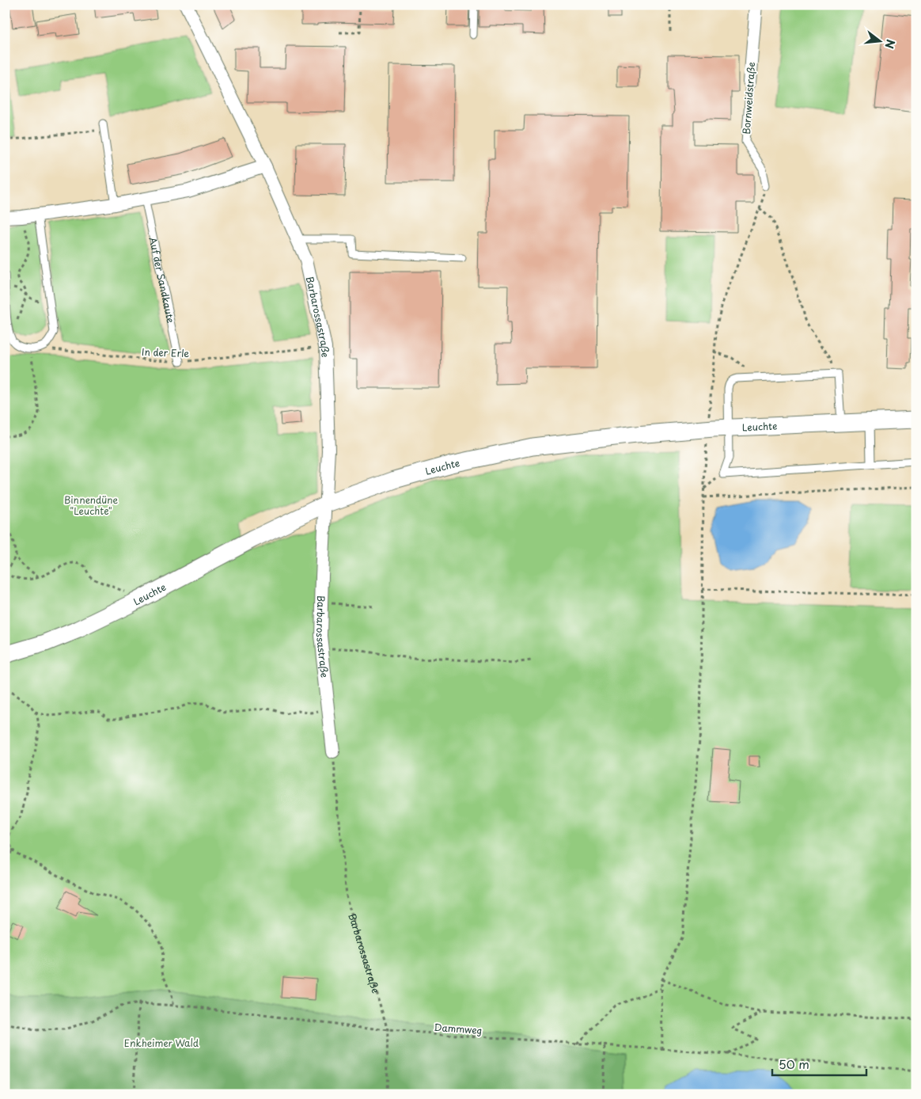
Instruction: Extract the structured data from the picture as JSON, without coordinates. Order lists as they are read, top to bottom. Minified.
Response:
{"streets":{"street":["Bornweidstraße","Barbarossastraße","Leuchte"],"lane":["Auf der Sandkaute"],"path":["In der Erle","Dammweg"]},"crossings":[["Auf der Sandkaute","In der Erle"],["Barbarossastraße","In der Erle"],["Barbarossastraße","Leuchte"],["Barbarossastraße","Dammweg"]],"parks":["Binnendüne \"Leuchte\"","Enkheimer Wald"],"scale_bar":"50 m","north":"right"}
